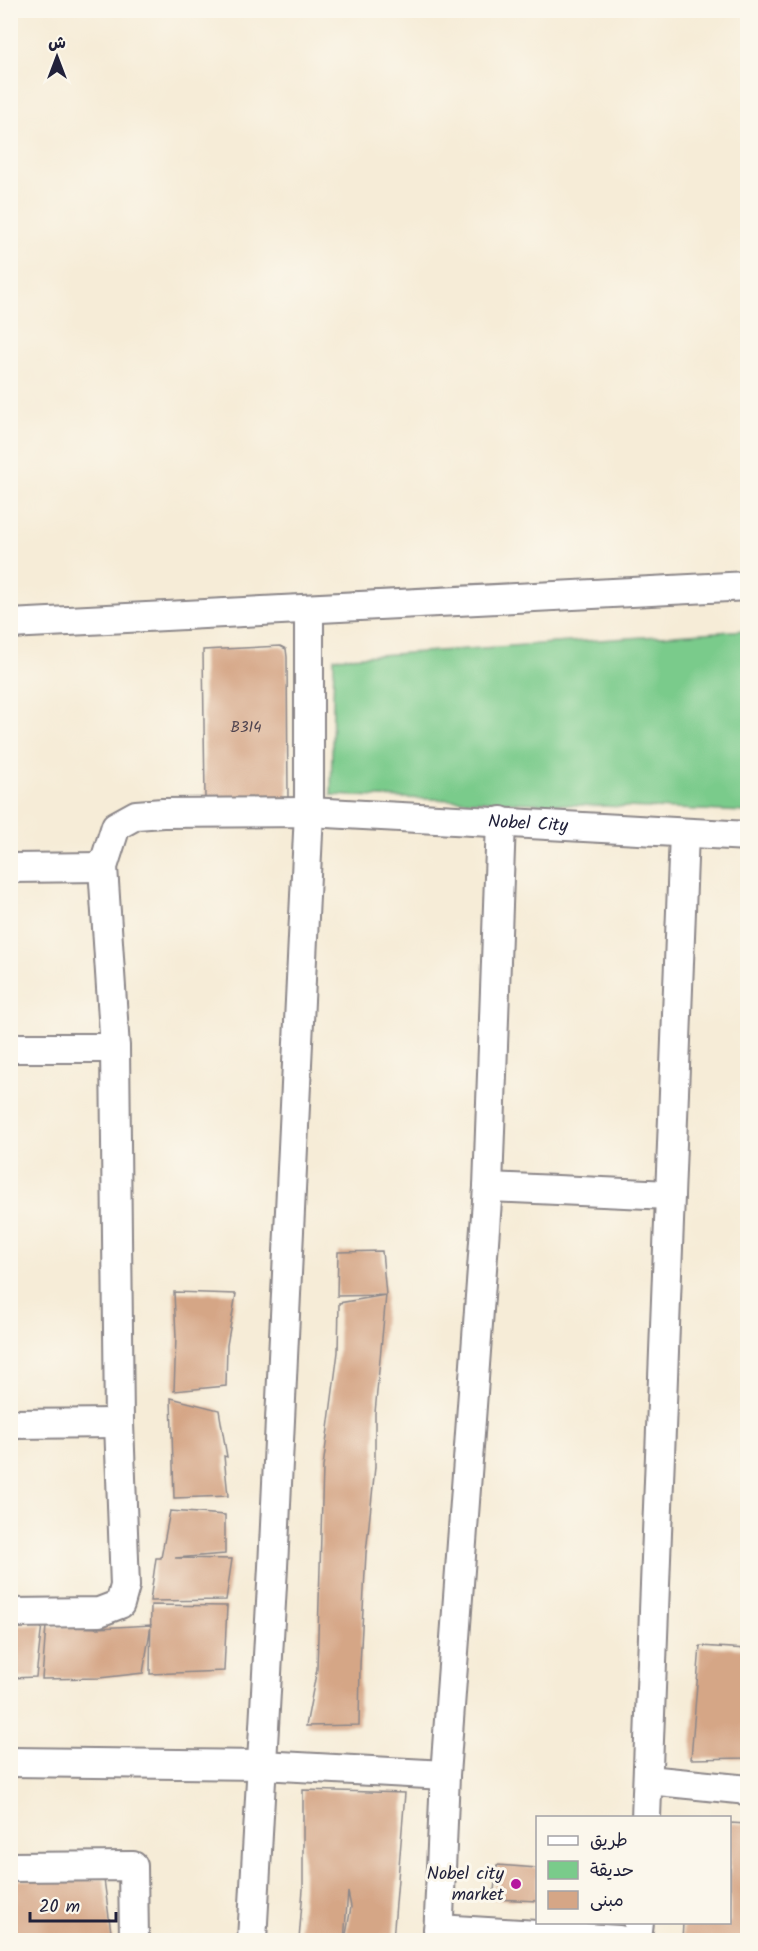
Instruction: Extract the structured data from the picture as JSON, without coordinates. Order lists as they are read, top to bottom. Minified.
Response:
{"streets":{"street":["Nobel City"]},"places":["Nobel city market"],"house_numbers":["B314"],"legend":["طريق","حديقة","مبنى"],"scale_bar":"20 m","north":"top"}
